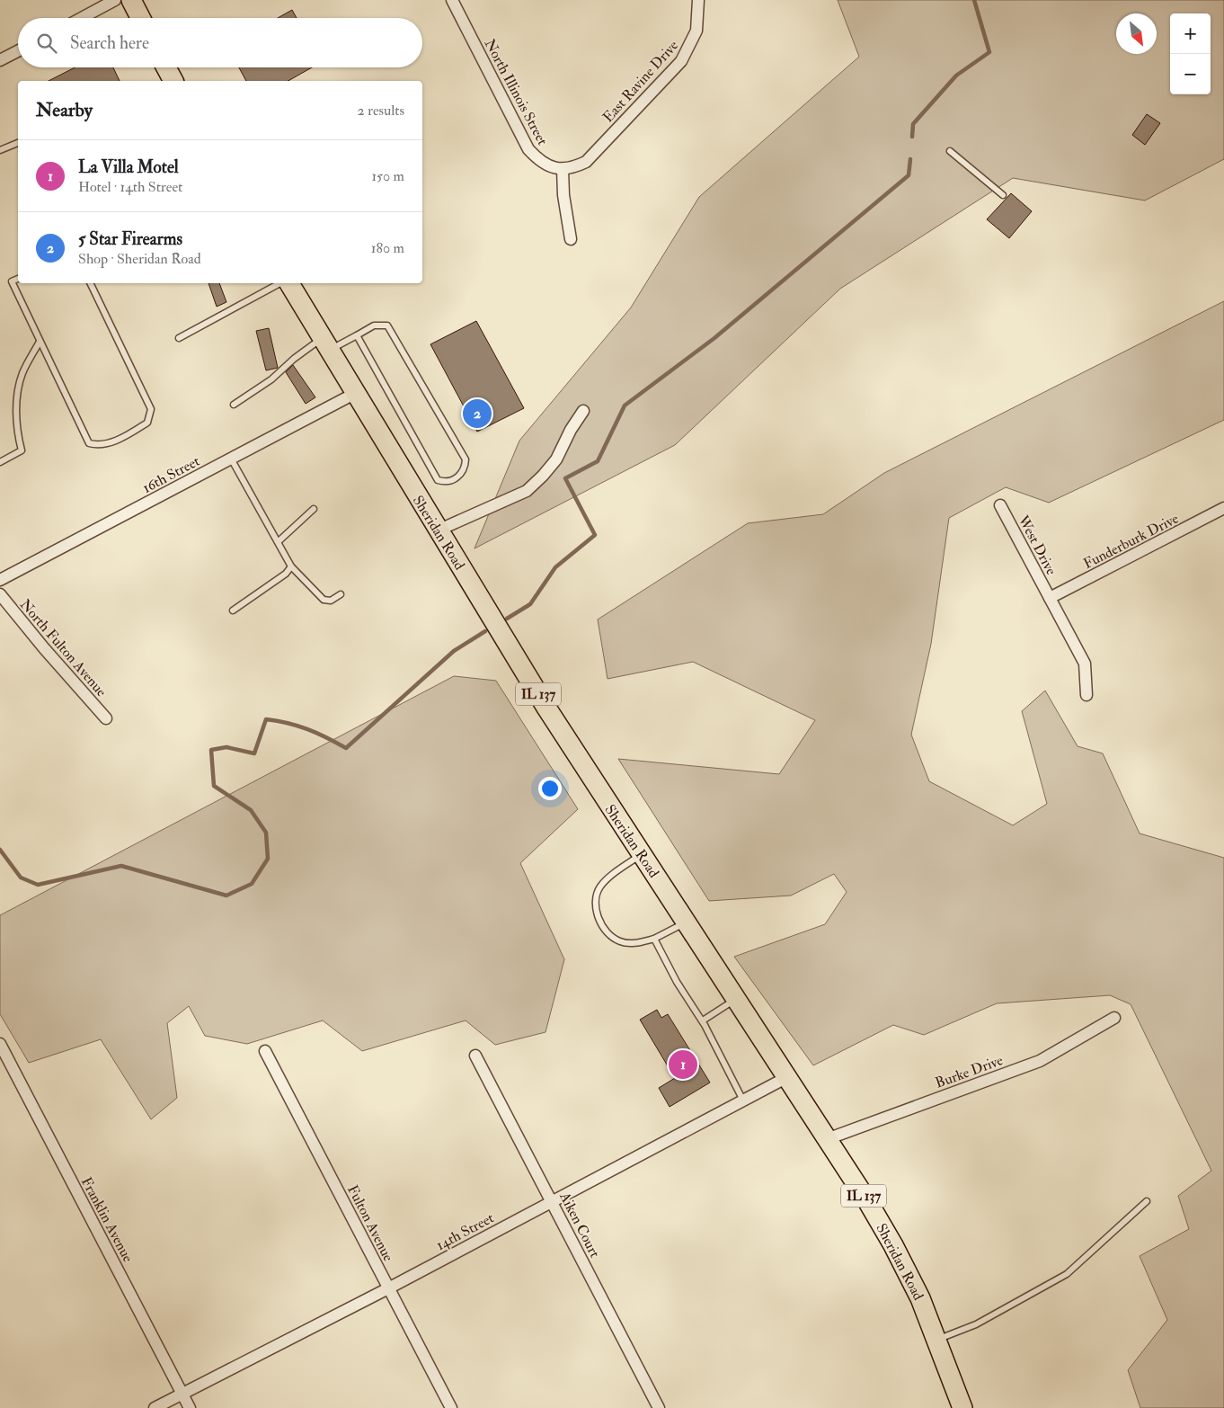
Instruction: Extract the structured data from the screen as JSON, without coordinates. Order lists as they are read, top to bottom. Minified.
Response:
{"streets":{"main road":["Sheridan Road","IL 137"],"street":["East Ravine Drive","North Illinois Street","16th Street","Funderburk Drive","West Drive","North Fulton Avenue","Burke Drive","Franklin Avenue","Fulton Avenue","Aiken Court","14th Street"]},"crossings":[["East Ravine Drive","North Illinois Street"],["16th Street","Sheridan Road"],["Sheridan Road","Burke Drive"],["Sheridan Road","14th Street"],["Funderburk Drive","West Drive"],["Franklin Avenue","14th Street"],["Fulton Avenue","14th Street"],["Aiken Court","14th Street"]],"north":"bottom right","page":{"map_buttons":["+","−"],"search":"Search here","heading":["Nearby","2 results"],"list":[{"mark":"1","name":"La Villa Motel","note":"Hotel · 14th Street","value":"150 m"},{"mark":"2","name":"5 Star Firearms","note":"Shop · Sheridan Road","value":"180 m"}],"pins":["2","1"]}}
